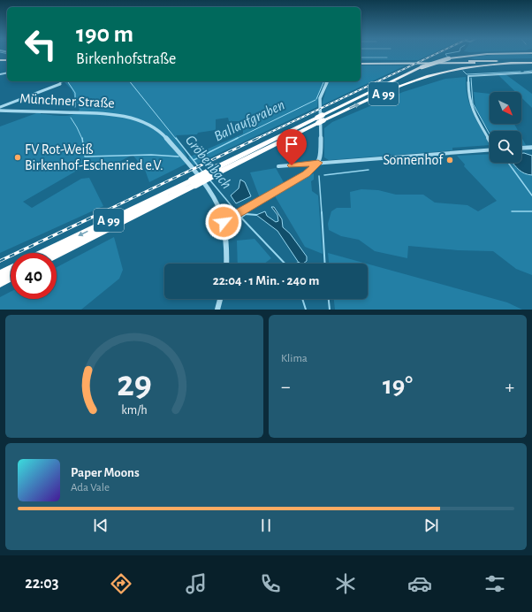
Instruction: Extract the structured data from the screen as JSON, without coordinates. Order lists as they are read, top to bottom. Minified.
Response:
{"streets":{"highway":["A 99"],"street":["Münchner Straße"]},"water":["Ballaufgraben","Gröbenbach"],"places":["FV Rot-Weiß Birkenhof-Eschenried e.V.","Sonnenhof"],"north":"bottom right","page":{"turn":["190 m","Birkenhofstraße"],"limit":"40","trip":"22:04 · 1 Min. · 240 m","tile":"Klima","heat":["−","19°","+"],"song":["Paper Moons","Ada Vale"],"tabs":"22:03","gauge":["29","km/h"]}}
